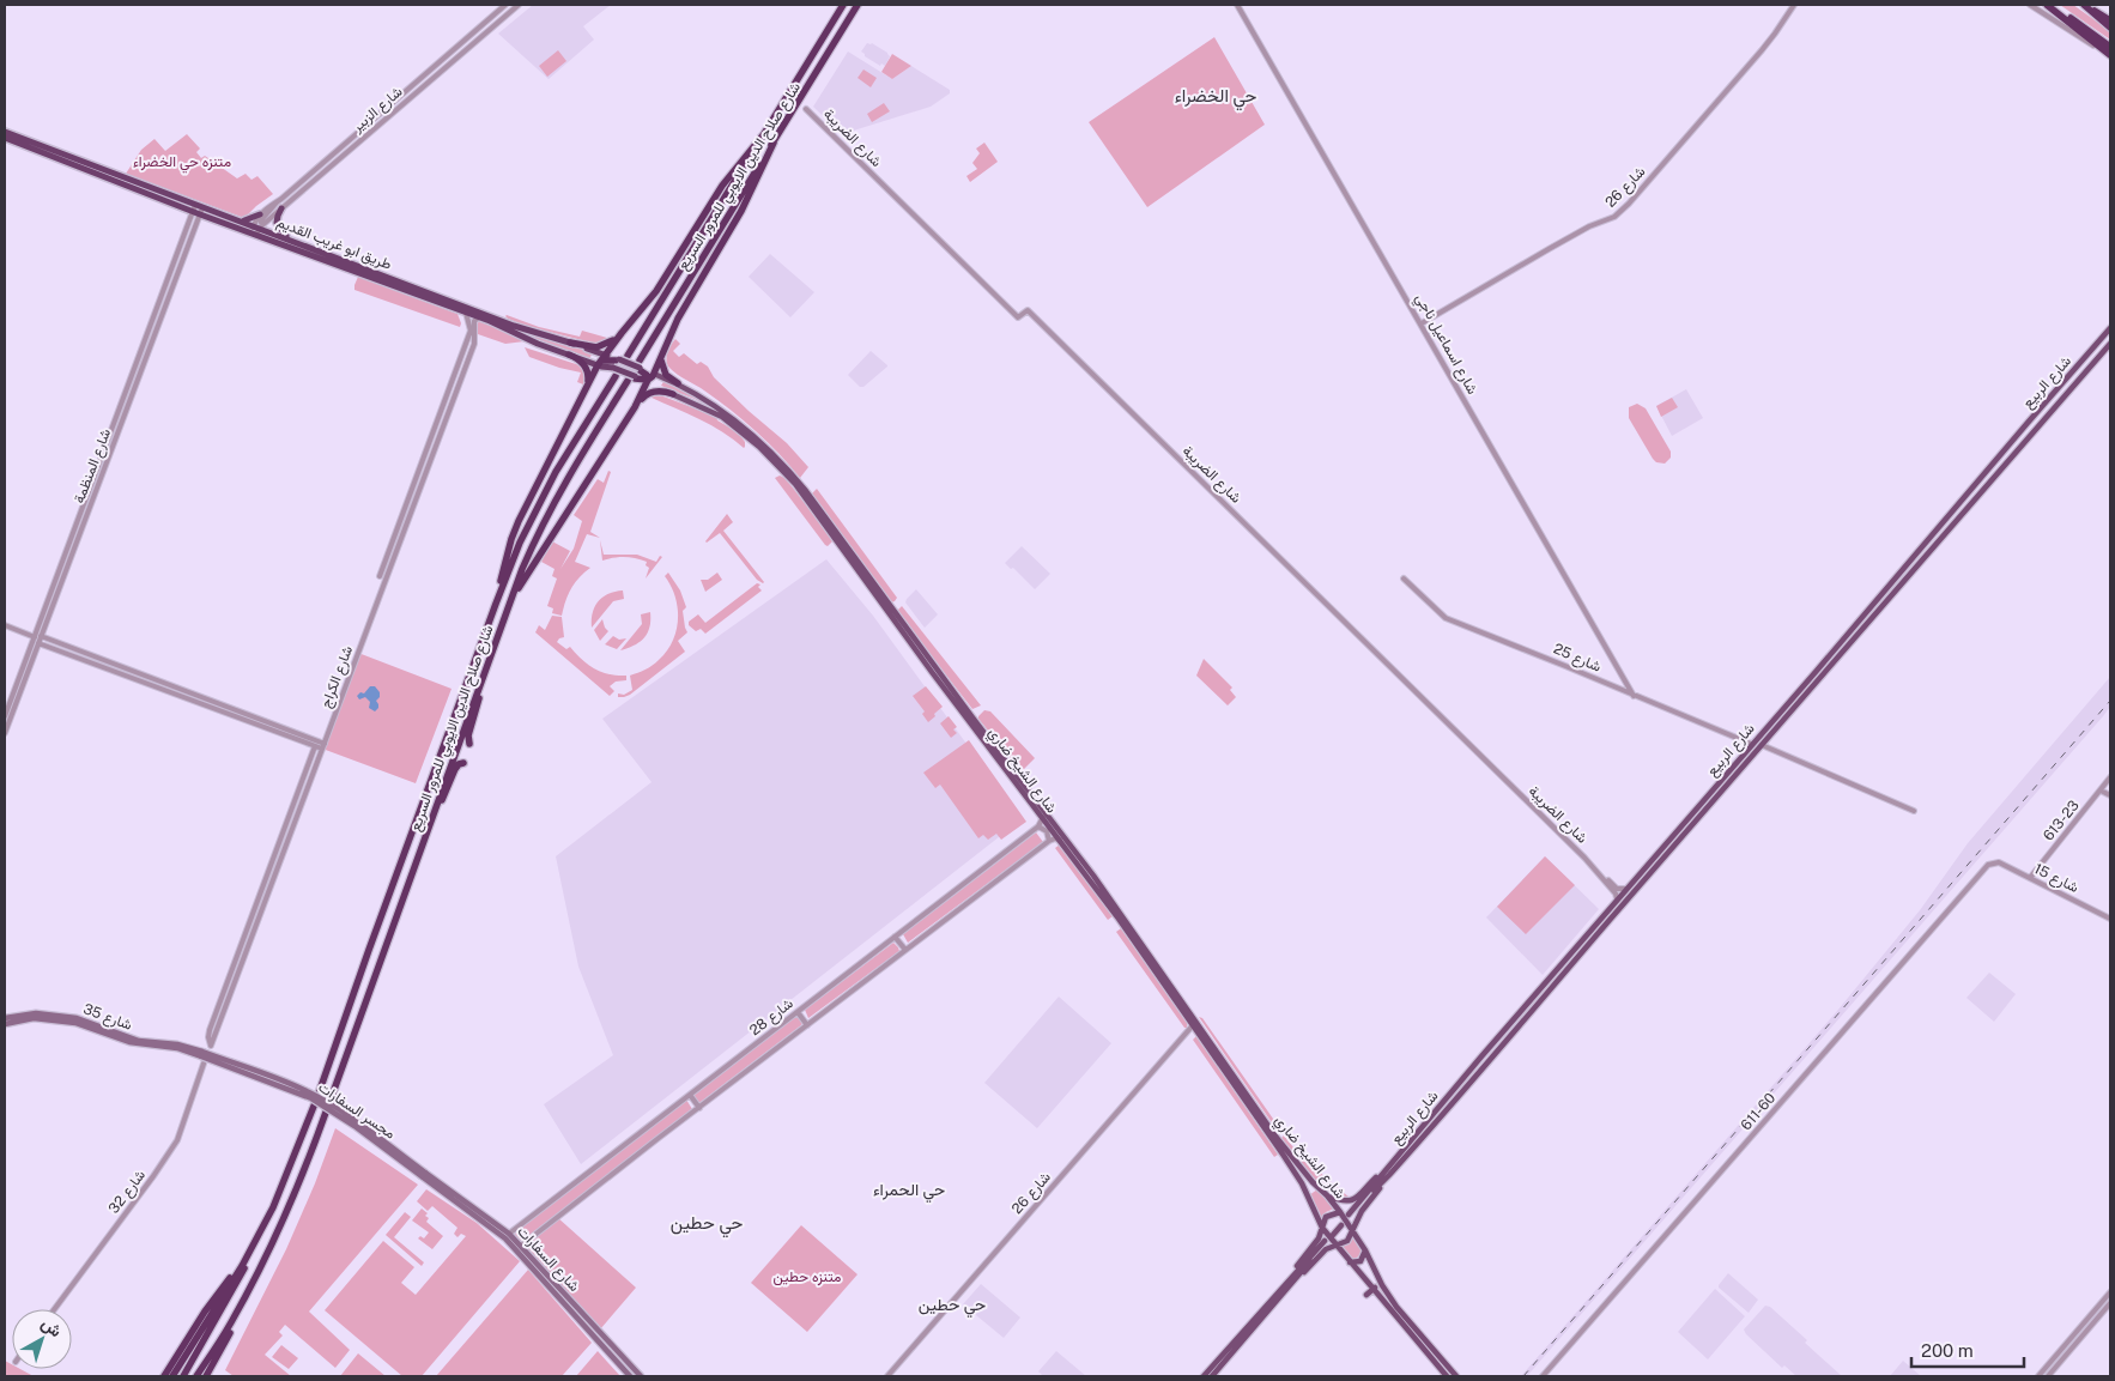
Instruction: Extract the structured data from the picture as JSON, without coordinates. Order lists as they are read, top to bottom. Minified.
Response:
{"streets":{"highway":["شارع صلاح الدين الايوبي للمرور السريع","طريق ابو غريب القديم"],"main road":["شارع الربيع","شارع الشيخ ضاري","شارع 35","مجسر السفارات","شارع السفارات"],"street":["شارع الزبير","شارع الضريبة","شارع 26","شارع اسماعيل ناجي","شارع المنظمة","شارع 25","شارع الكراج","613-23","شارع 15","شارع 28","611-60","شارع 32"]},"crossings":[["شارع الزبير","طريق ابو غريب القديم"],["شارع الضريبة","شارع الربيع"],["شارع 26","شارع اسماعيل ناجي"],["شارع 26","شارع الشيخ ضاري"],["طريق ابو غريب القديم","شارع المنظمة"],["طريق ابو غريب القديم","شارع الكراج"],["شارع اسماعيل ناجي","شارع 25"],["شارع الربيع","شارع 25"],["613-23","شارع 15"],["شارع 15","611-60"],["شارع 35","مجسر السفارات"],["شارع 28","شارع السفارات"],["مجسر السفارات","شارع السفارات"]],"districts":["حي الخضراء","حي الحمراء","حي حطين","حي حطين"],"parks":["متنزه حي الخضراء","متنزه حطين"],"scale_bar":"200 m","north":"top right"}
